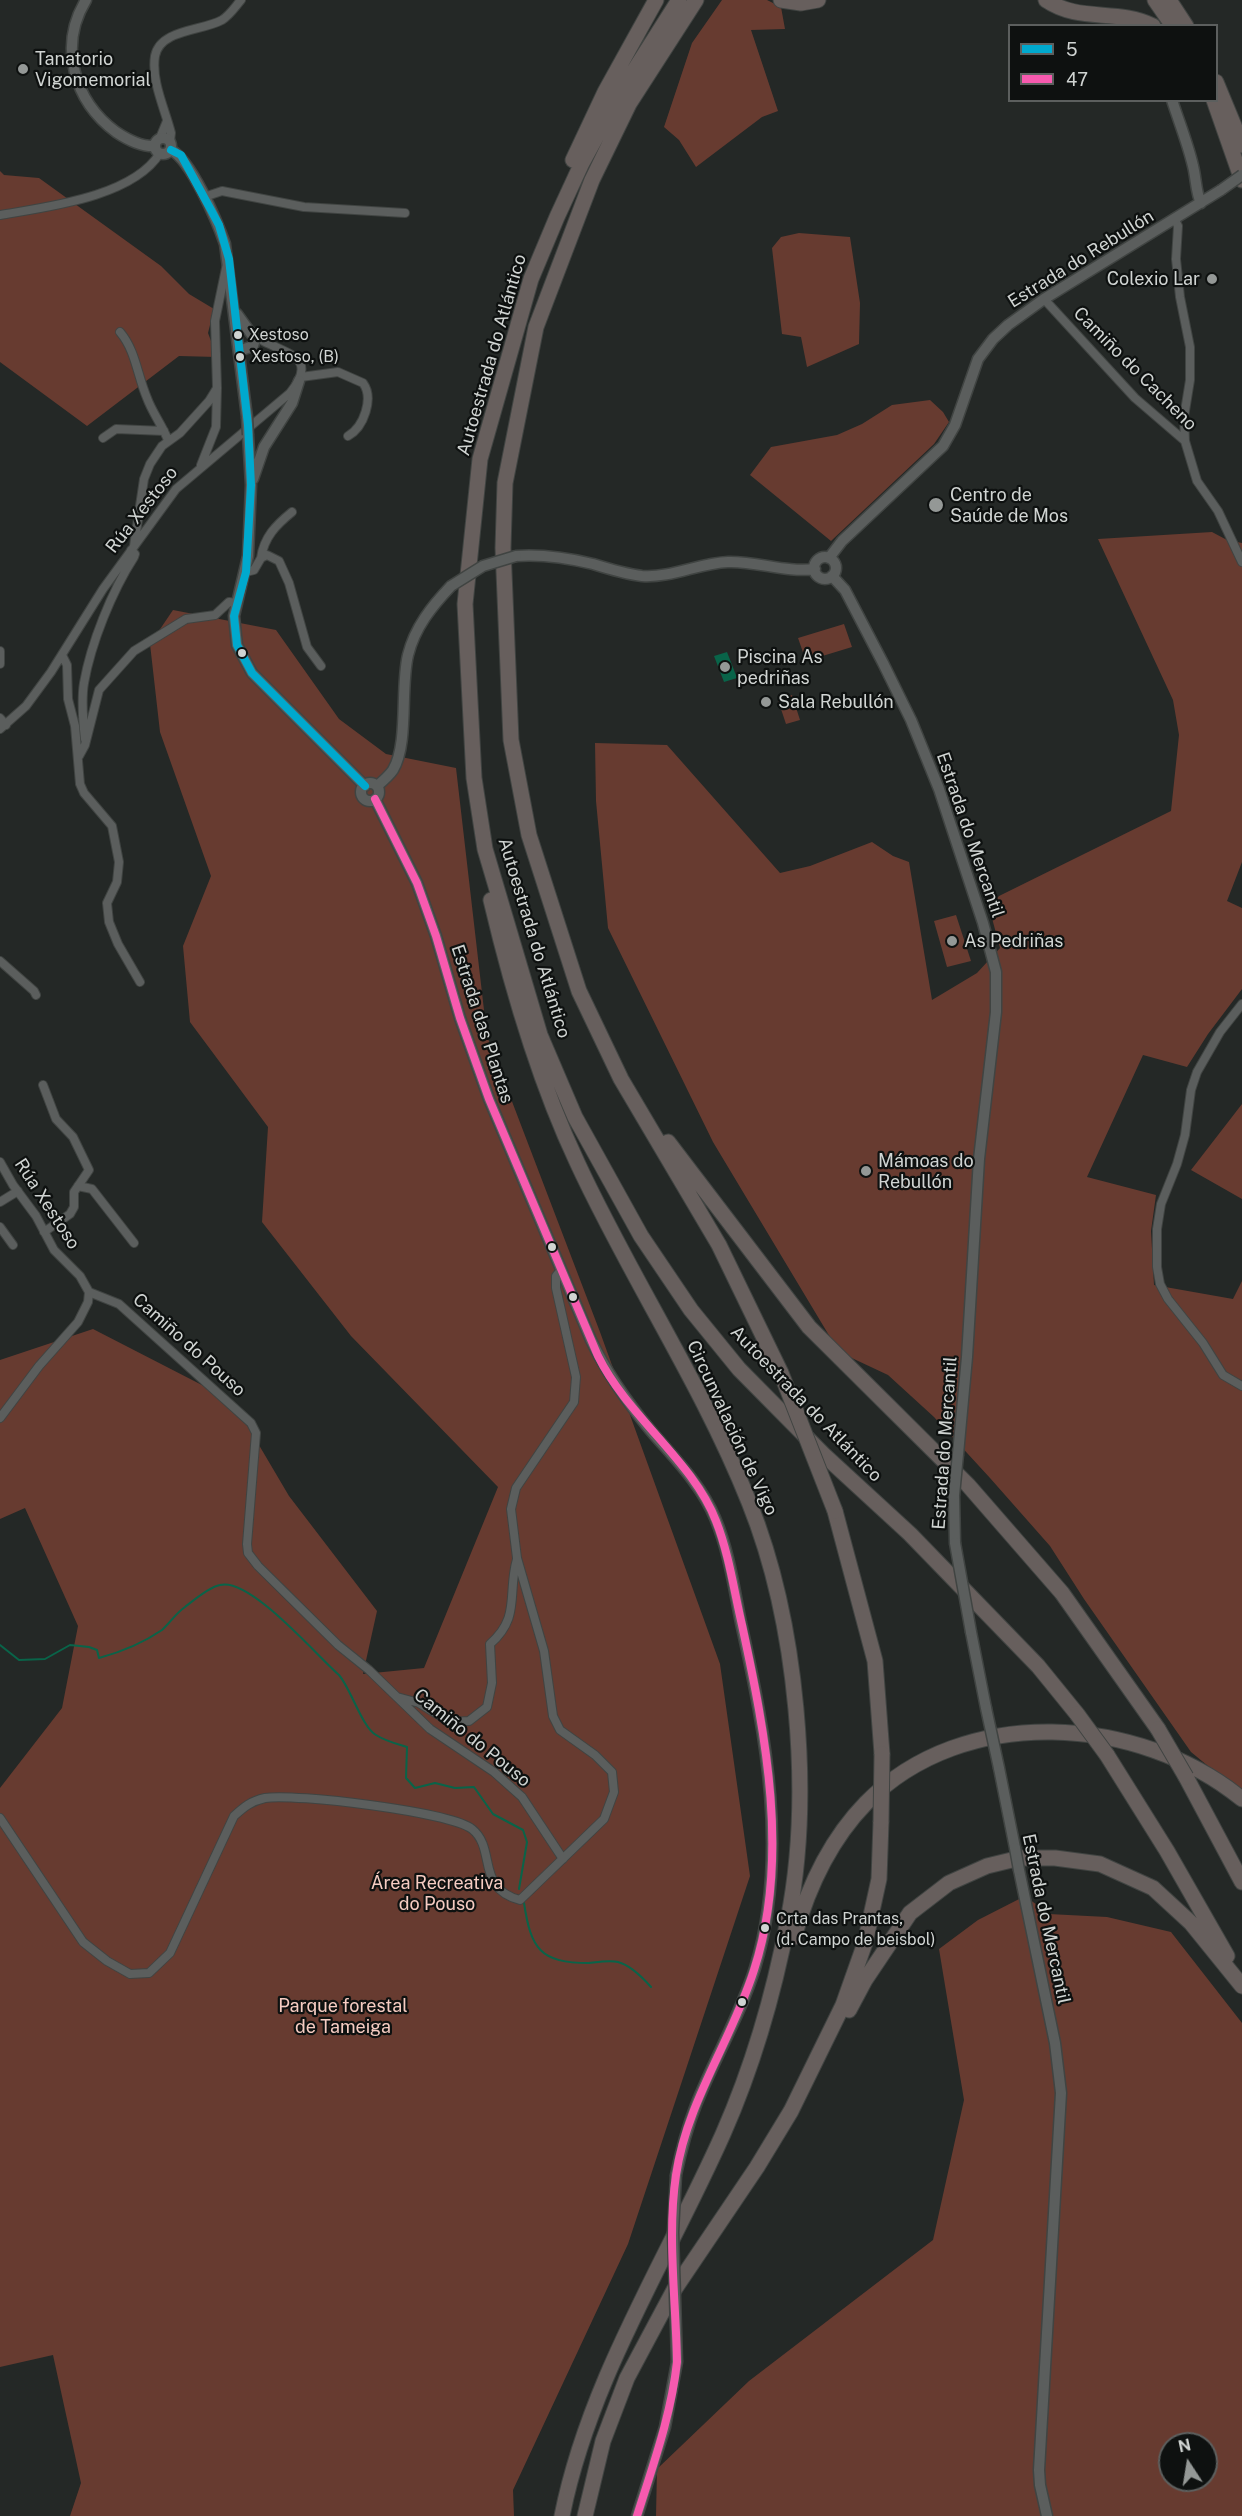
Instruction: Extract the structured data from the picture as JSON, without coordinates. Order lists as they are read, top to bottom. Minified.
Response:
{"streets":{"highway":["Autoestrada do Atlántico","Circunvalación de Vigo"],"street":["Estrada do Rebullón","Camiño do Cacheno","Rúa Xestoso","Estrada do Mercantil","Estrada das Plantas","Camiño do Pouso"]},"crossings":[["Estrada do Rebullón","Camiño do Cacheno"],["Estrada do Rebullón","Estrada do Mercantil"],["Autoestrada do Atlántico","Circunvalación de Vigo"],["Rúa Xestoso","Camiño do Pouso"]],"parks":["Área Recreativa do Pouso","Parque forestal de Tameiga"],"places":["Tanatorio Vigomemorial","Colexio Lar","Xestoso","Xestoso, (B)","Centro de Saúde de Mos","Piscina As pedriñas","Sala Rebullón","As Pedriñas","Mámoas do Rebullón","Crta das Prantas, (d. Campo de beisbol)"],"lines":["transit line 5","transit line 47"],"legend":["5","47"],"north":"top"}
